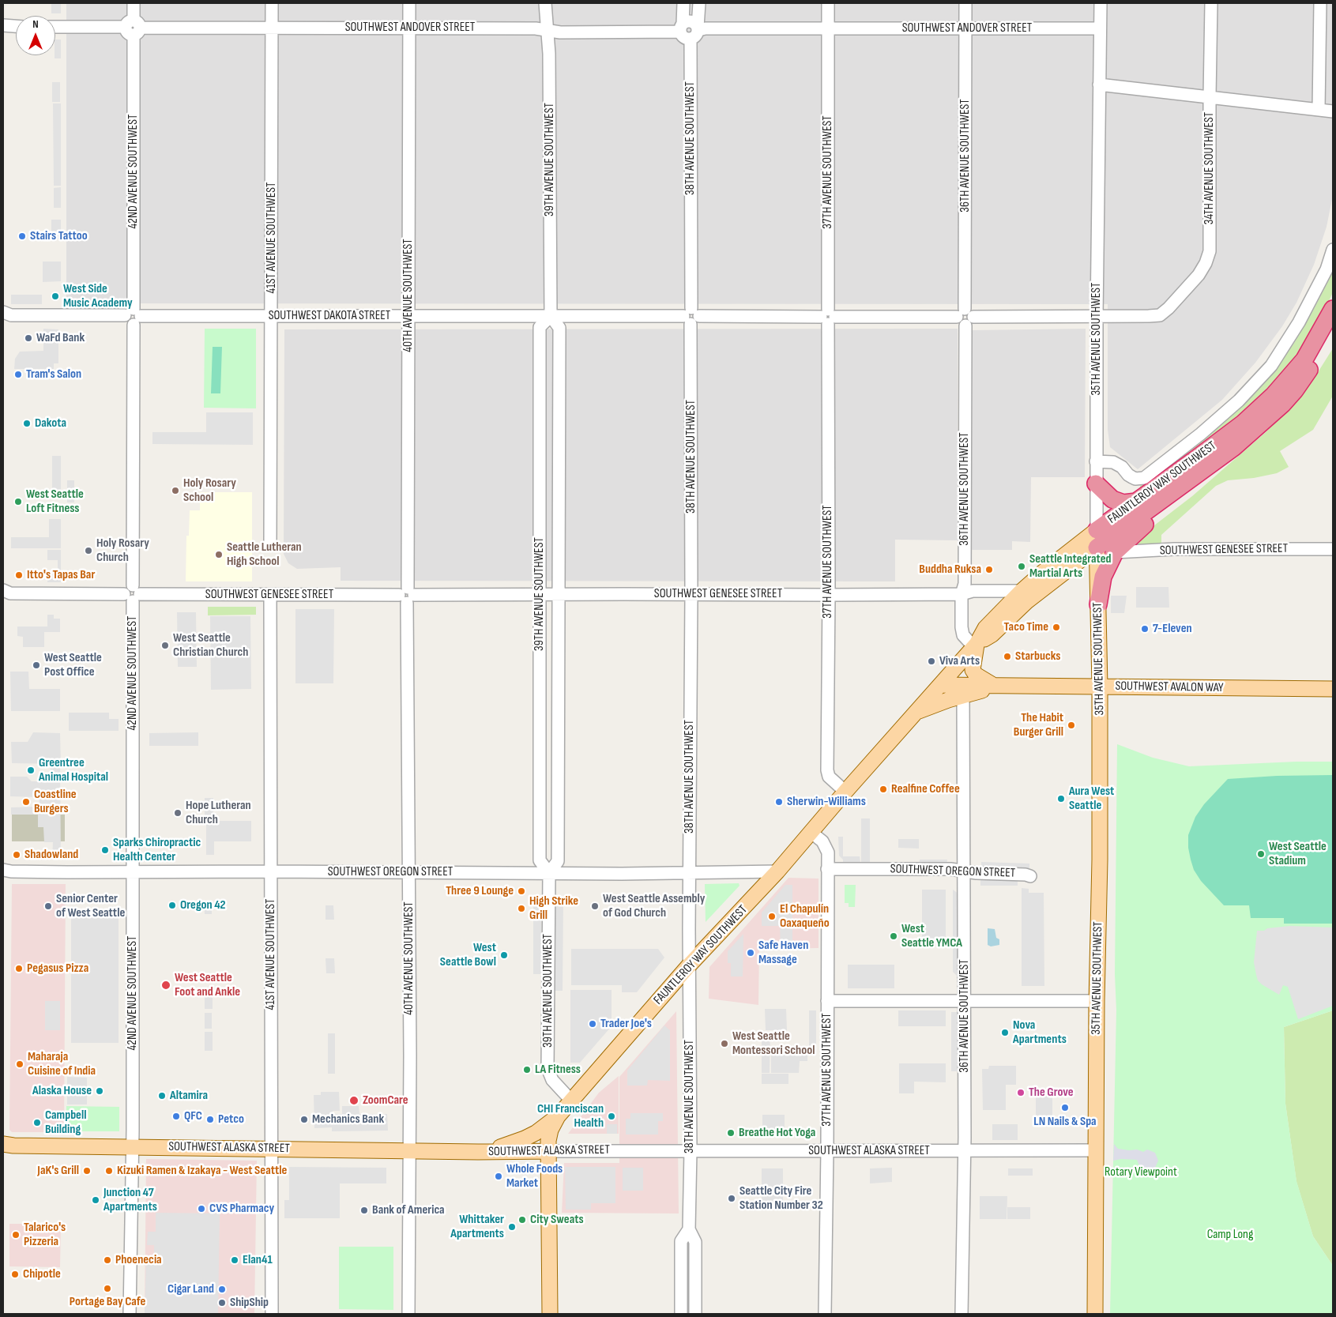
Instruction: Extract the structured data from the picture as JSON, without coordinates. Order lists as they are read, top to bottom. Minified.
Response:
{"streets":{"highway":["FAUNTLEROY WAY SOUTHWEST"],"main road":["35TH AVENUE SOUTHWEST","SOUTHWEST AVALON WAY","SOUTHWEST ALASKA STREET"],"street":["SOUTHWEST ANDOVER STREET","38TH AVENUE SOUTHWEST","36TH AVENUE SOUTHWEST","39TH AVENUE SOUTHWEST","34TH AVENUE SOUTHWEST","42ND AVENUE SOUTHWEST","37TH AVENUE SOUTHWEST","41ST AVENUE SOUTHWEST","40TH AVENUE SOUTHWEST","SOUTHWEST DAKOTA STREET","SOUTHWEST GENESEE STREET","SOUTHWEST OREGON STREET"]},"crossings":[["SOUTHWEST ANDOVER STREET","38TH AVENUE SOUTHWEST"],["SOUTHWEST ANDOVER STREET","36TH AVENUE SOUTHWEST"],["SOUTHWEST ANDOVER STREET","39TH AVENUE SOUTHWEST"],["SOUTHWEST ANDOVER STREET","42ND AVENUE SOUTHWEST"],["SOUTHWEST ANDOVER STREET","37TH AVENUE SOUTHWEST"],["SOUTHWEST ANDOVER STREET","41ST AVENUE SOUTHWEST"],["SOUTHWEST ANDOVER STREET","40TH AVENUE SOUTHWEST"],["SOUTHWEST ANDOVER STREET","35TH AVENUE SOUTHWEST"],["38TH AVENUE SOUTHWEST","SOUTHWEST DAKOTA STREET"],["38TH AVENUE SOUTHWEST","FAUNTLEROY WAY SOUTHWEST"],["38TH AVENUE SOUTHWEST","SOUTHWEST GENESEE STREET"],["38TH AVENUE SOUTHWEST","SOUTHWEST OREGON STREET"],["38TH AVENUE SOUTHWEST","SOUTHWEST ALASKA STREET"],["36TH AVENUE SOUTHWEST","SOUTHWEST DAKOTA STREET"],["36TH AVENUE SOUTHWEST","FAUNTLEROY WAY SOUTHWEST"],["36TH AVENUE SOUTHWEST","SOUTHWEST GENESEE STREET"],["36TH AVENUE SOUTHWEST","SOUTHWEST AVALON WAY"],["36TH AVENUE SOUTHWEST","SOUTHWEST OREGON STREET"],["36TH AVENUE SOUTHWEST","SOUTHWEST ALASKA STREET"],["39TH AVENUE SOUTHWEST","SOUTHWEST DAKOTA STREET"],["39TH AVENUE SOUTHWEST","FAUNTLEROY WAY SOUTHWEST"],["39TH AVENUE SOUTHWEST","SOUTHWEST GENESEE STREET"],["39TH AVENUE SOUTHWEST","SOUTHWEST OREGON STREET"],["34TH AVENUE SOUTHWEST","SOUTHWEST DAKOTA STREET"],["42ND AVENUE SOUTHWEST","SOUTHWEST DAKOTA STREET"],["42ND AVENUE SOUTHWEST","SOUTHWEST GENESEE STREET"],["42ND AVENUE SOUTHWEST","SOUTHWEST OREGON STREET"],["42ND AVENUE SOUTHWEST","SOUTHWEST ALASKA STREET"],["37TH AVENUE SOUTHWEST","SOUTHWEST DAKOTA STREET"],["37TH AVENUE SOUTHWEST","FAUNTLEROY WAY SOUTHWEST"],["37TH AVENUE SOUTHWEST","SOUTHWEST GENESEE STREET"],["37TH AVENUE SOUTHWEST","SOUTHWEST OREGON STREET"],["37TH AVENUE SOUTHWEST","SOUTHWEST ALASKA STREET"],["41ST AVENUE SOUTHWEST","SOUTHWEST DAKOTA STREET"],["41ST AVENUE SOUTHWEST","SOUTHWEST GENESEE STREET"],["41ST AVENUE SOUTHWEST","SOUTHWEST OREGON STREET"],["41ST AVENUE SOUTHWEST","SOUTHWEST ALASKA STREET"],["40TH AVENUE SOUTHWEST","SOUTHWEST DAKOTA STREET"],["40TH AVENUE SOUTHWEST","SOUTHWEST GENESEE STREET"],["40TH AVENUE SOUTHWEST","SOUTHWEST OREGON STREET"],["40TH AVENUE SOUTHWEST","SOUTHWEST ALASKA STREET"],["SOUTHWEST DAKOTA STREET","35TH AVENUE SOUTHWEST"],["35TH AVENUE SOUTHWEST","FAUNTLEROY WAY SOUTHWEST"],["35TH AVENUE SOUTHWEST","SOUTHWEST AVALON WAY"],["35TH AVENUE SOUTHWEST","SOUTHWEST ALASKA STREET"],["FAUNTLEROY WAY SOUTHWEST","SOUTHWEST GENESEE STREET"],["FAUNTLEROY WAY SOUTHWEST","SOUTHWEST AVALON WAY"],["FAUNTLEROY WAY SOUTHWEST","SOUTHWEST OREGON STREET"],["FAUNTLEROY WAY SOUTHWEST","SOUTHWEST ALASKA STREET"]],"parks":["Rotary Viewpoint","Camp Long"],"places":["Stairs Tattoo","West Side Music Academy","WaFd Bank","Tram's Salon","Dakota","Holy Rosary School","West Seattle Loft Fitness","Holy Rosary Church","Seattle Lutheran High School","Seattle Integrated Martial Arts","Buddha Ruksa","Itto's Tapas Bar","Taco Time","7-Eleven","West Seattle Christian Church","Starbucks","Viva Arts","West Seattle Post Office","The Habit Burger Grill","Greentree Animal Hospital","Realfine Coffee","Aura West Seattle","Coastline Burgers","Sherwin-Williams","Hope Lutheran Church","Sparks Chiropractic Health Center","West Seattle Stadium","Shadowland","Three 9 Lounge","Oregon 42","Senior Center of West Seattle","West Seattle Assembly of God Church","High Strike Grill","El Chapulín Oaxaqueño","West Seattle YMCA","Safe Haven Massage","West Seattle Bowl","Pegasus Pizza","West Seattle Foot and Ankle","Trader Joe's","Nova Apartments","West Seattle Montessori School","Maharaja Cuisine of India","LA Fitness","Alaska House","The Grove","Altamira","ZoomCare","LN Nails & Spa","QFC","CHI Franciscan Health","Petco","Mechanics Bank","Campbell Building","Breathe Hot Yoga","JaK's Grill","Kizuki Ramen & Izakaya - West Seattle","Whole Foods Market","Seattle City Fire Station Number 32","Junction 47 Apartments","CVS Pharmacy","Bank of America","City Sweats","Whittaker Apartments","Talarico's Pizzeria","Phoenecia","Elan41","Chipotle","Portage Bay Cafe","Cigar Land","ShipShip"],"north":"top"}
